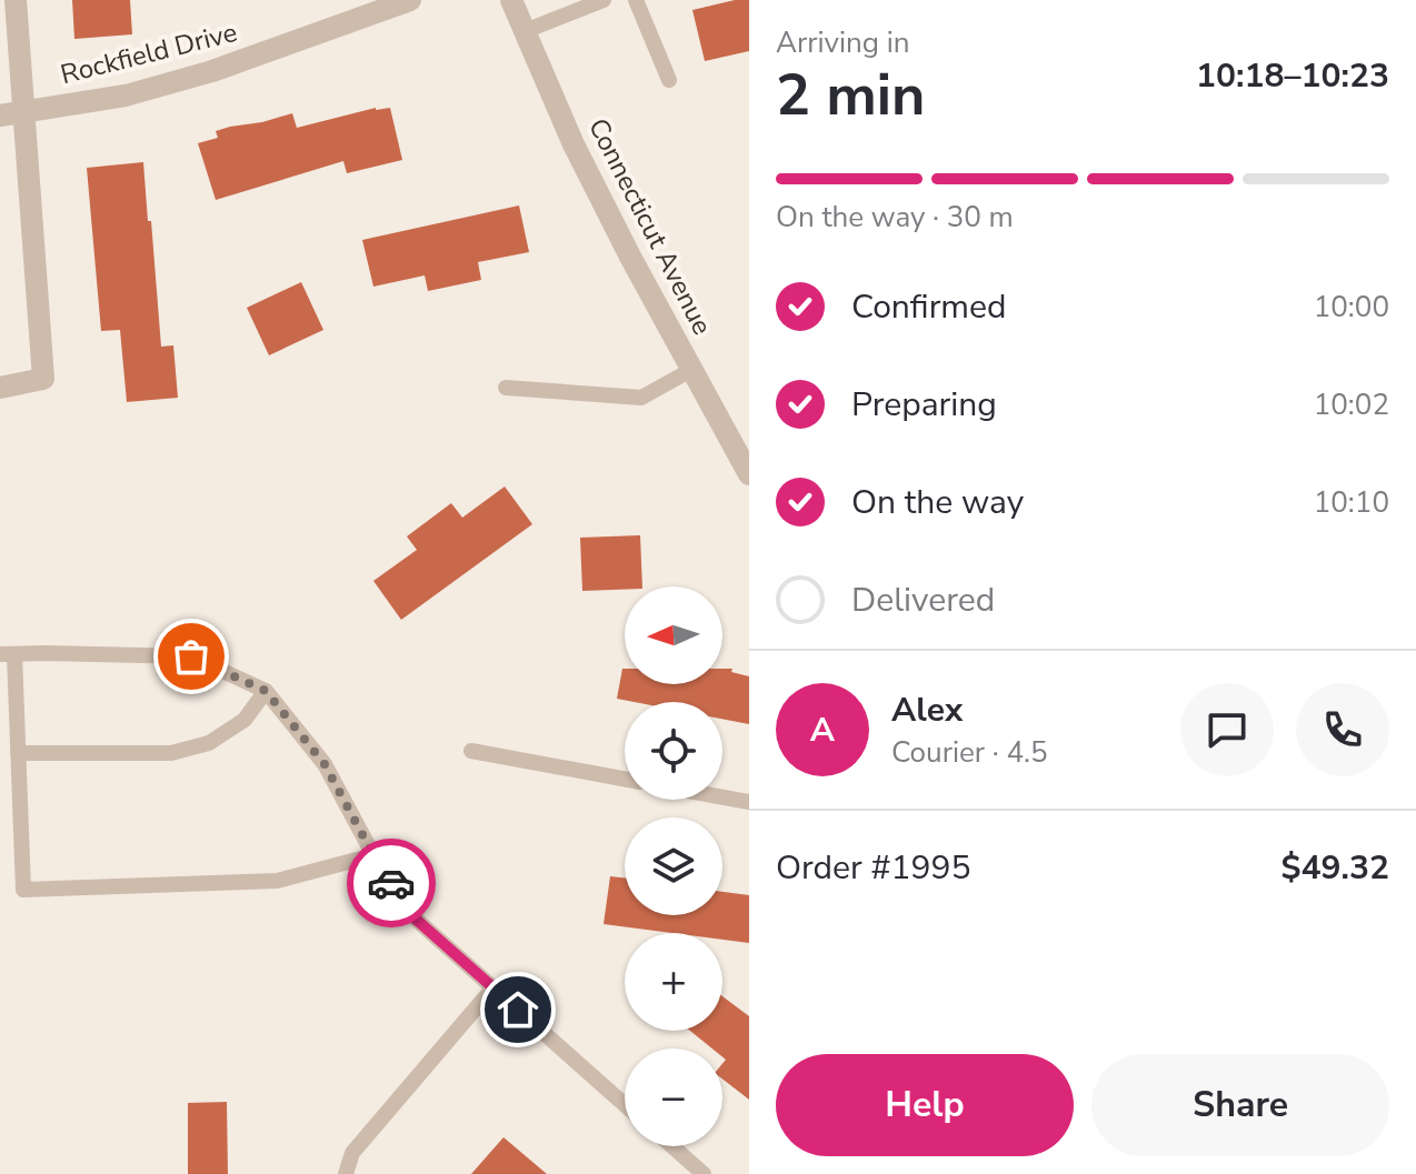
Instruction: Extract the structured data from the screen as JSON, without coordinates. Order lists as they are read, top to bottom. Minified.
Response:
{"streets":{"street":["Rockfield Drive","Connecticut Avenue"]},"north":"left","page":{"heading":["2 min","Arriving in","10:18–10:23"],"panel":["Alex","Courier · 4.5","Order #1995","$49.32"],"bar":"On the way · 30 m","list":[["Confirmed","10:00"],["Preparing","10:02"],["On the way","10:10"],"Delivered"],"map_buttons":["+","−"],"round":"A","buttons":["Help","Share"]}}
